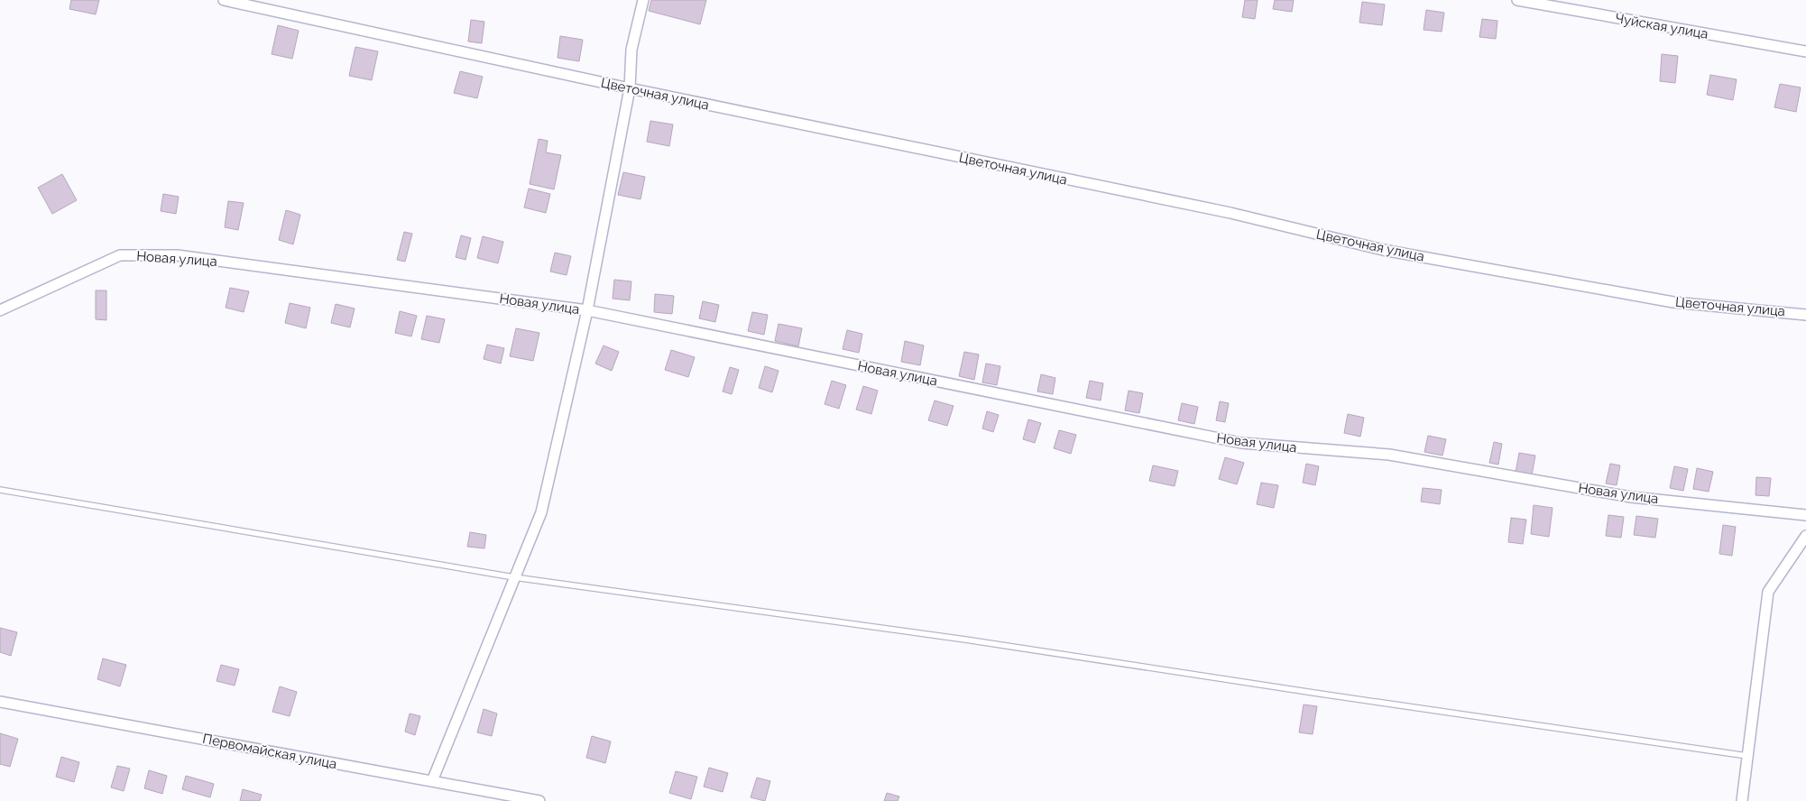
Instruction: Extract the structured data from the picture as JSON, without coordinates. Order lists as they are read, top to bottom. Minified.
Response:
{"streets":{"street":["Чуйская улица","Цветочная улица","Новая улица","Первомайская улица"]}}
